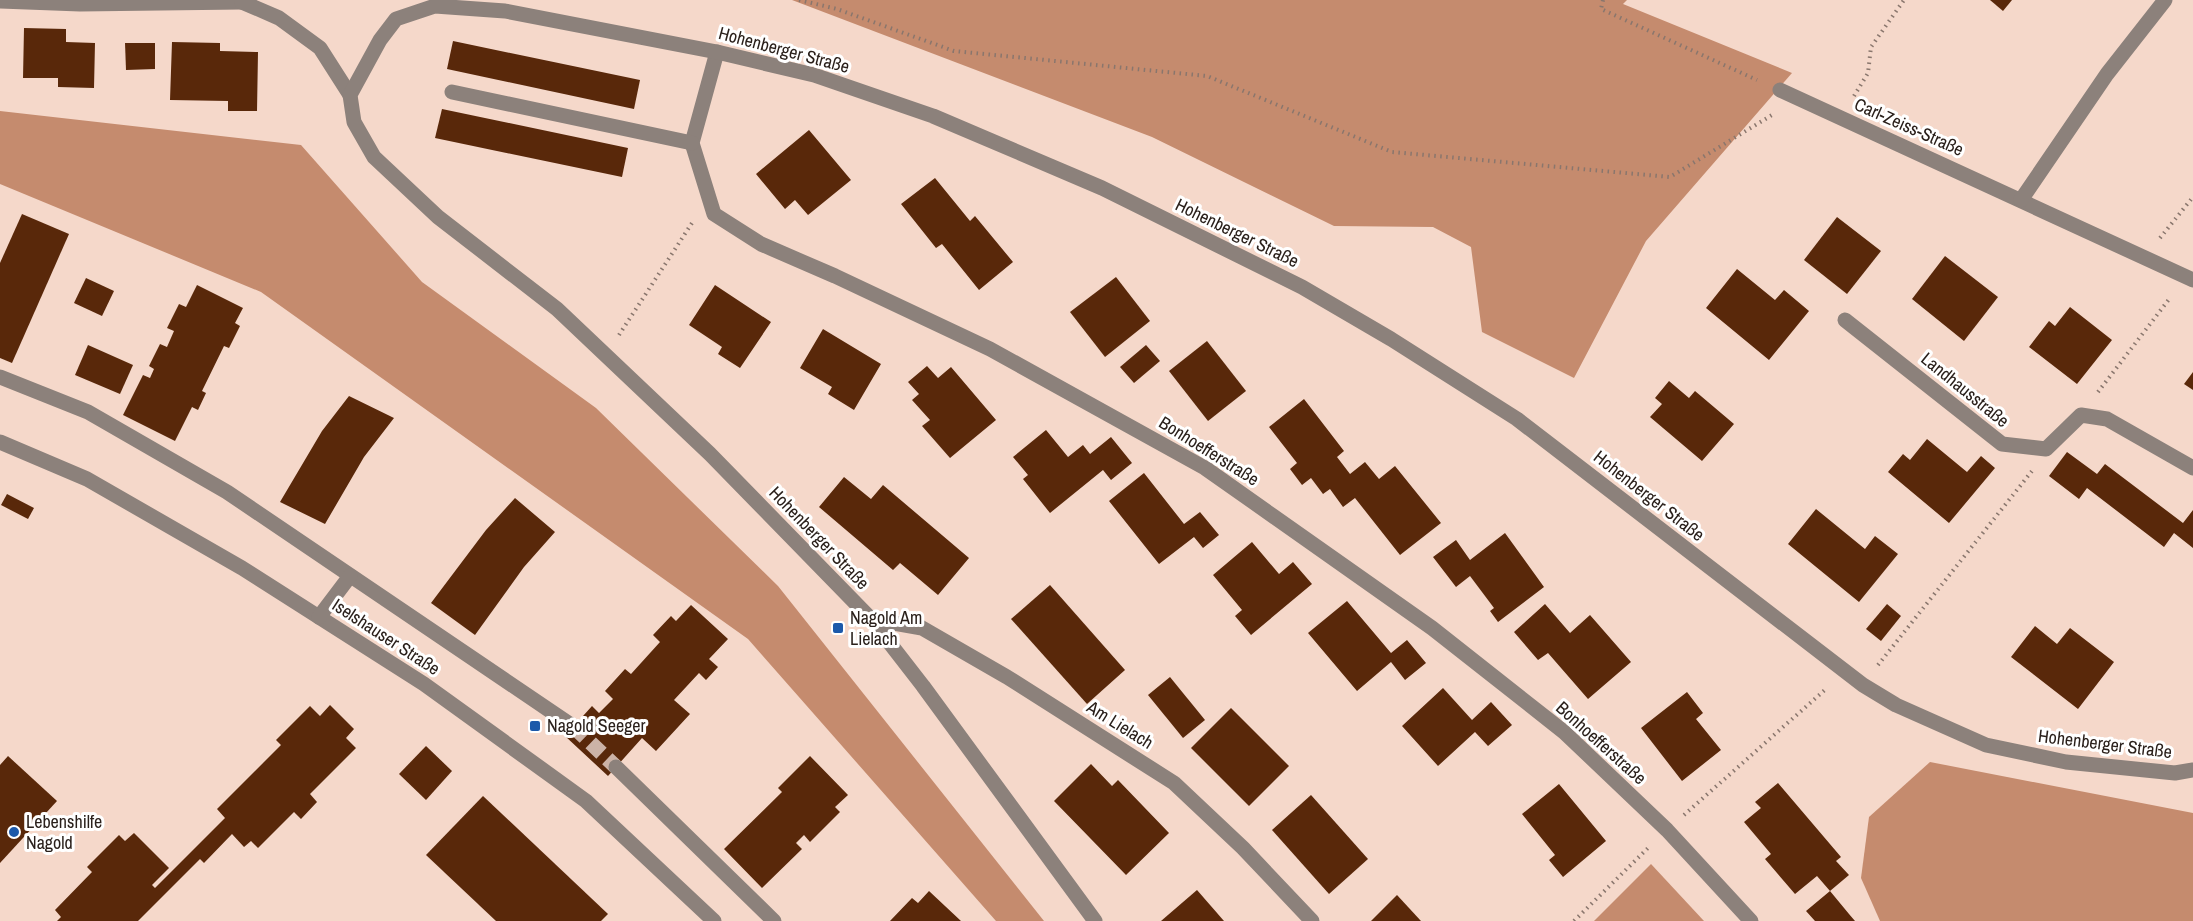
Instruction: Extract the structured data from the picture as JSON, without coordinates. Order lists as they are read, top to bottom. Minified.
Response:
{"streets":{"street":["Hohenberger Straße","Carl-Zeiss-Straße","Landhausstraße","Bonhoefferstraße","Iselshauser Straße","Am Lielach"]},"crossings":[["Hohenberger Straße","Am Lielach"]],"places":{"transit":["Nagold Am Lielach","Nagold Seeger"],"other":["Lebenshilfe Nagold"]}}
